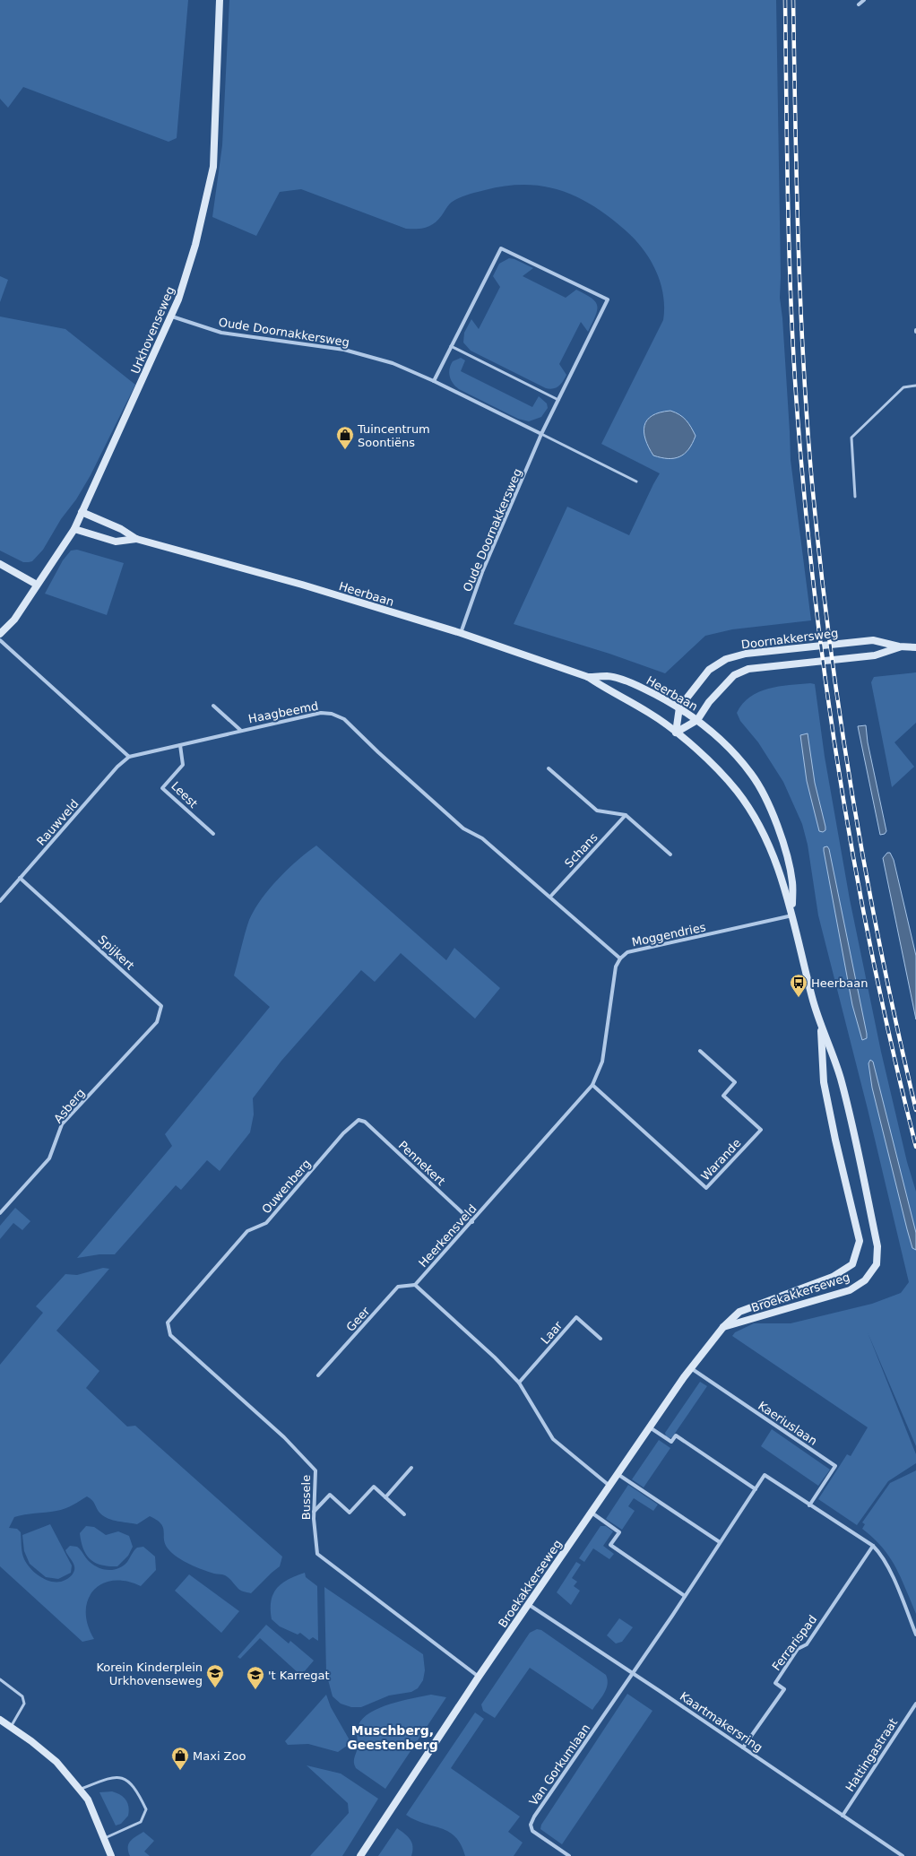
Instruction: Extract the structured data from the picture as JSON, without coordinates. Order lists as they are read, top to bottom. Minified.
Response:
{"streets":{"street":["Urkhovenseweg","Oude Doornakkersweg","Heerbaan","Doornakkersweg","Haagbeemd","Leest","Rauwveld","Schans","Moggendries","Spijkert","Asberg","Warande","Pennekert","Ouwenberg","Heerkensveld","Broekakkerseweg","Geer","Laar","Kaeriuslaan","Bussele","Ferrarispad","Kaartmakersring","Hattingastraat","Van Gorkumlaan"]},"crossings":[["Urkhovenseweg","Oude Doornakkersweg"],["Urkhovenseweg","Heerbaan"],["Oude Doornakkersweg","Heerbaan"],["Heerbaan","Doornakkersweg"],["Heerbaan","Moggendries"],["Heerbaan","Broekakkerseweg"],["Haagbeemd","Leest"],["Haagbeemd","Rauwveld"],["Haagbeemd","Schans"],["Haagbeemd","Moggendries"],["Rauwveld","Spijkert"],["Schans","Moggendries"],["Moggendries","Heerkensveld"],["Spijkert","Asberg"],["Warande","Heerkensveld"],["Pennekert","Ouwenberg"],["Pennekert","Heerkensveld"],["Ouwenberg","Bussele"],["Heerkensveld","Geer"],["Broekakkerseweg","Kaeriuslaan"],["Broekakkerseweg","Bussele"],["Broekakkerseweg","Kaartmakersring"],["Ferrarispad","Kaartmakersring"],["Kaartmakersring","Hattingastraat"],["Kaartmakersring","Van Gorkumlaan"]],"districts":["Muschberg, Geestenberg"],"places":{"shop":["Tuincentrum Soontiëns","Maxi Zoo"],"bus stop":["Heerbaan"],"school or university":["Korein Kinderplein Urkhovenseweg","'t Karregat"]}}
